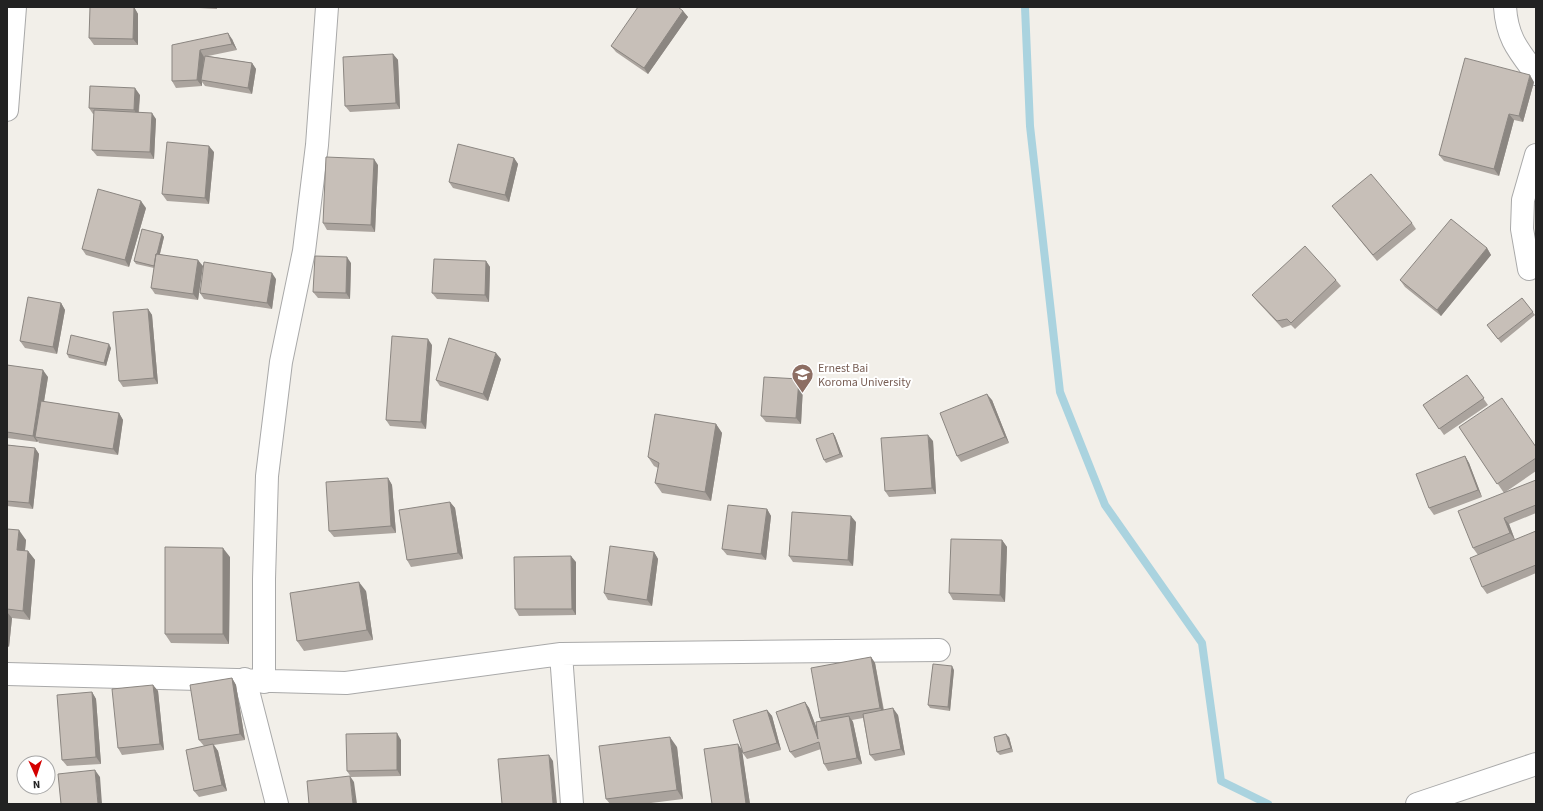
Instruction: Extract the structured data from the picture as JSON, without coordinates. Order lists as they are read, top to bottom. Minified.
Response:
{"places":{"school or university":["Ernest Bai Koroma University"]},"north":"bottom"}
